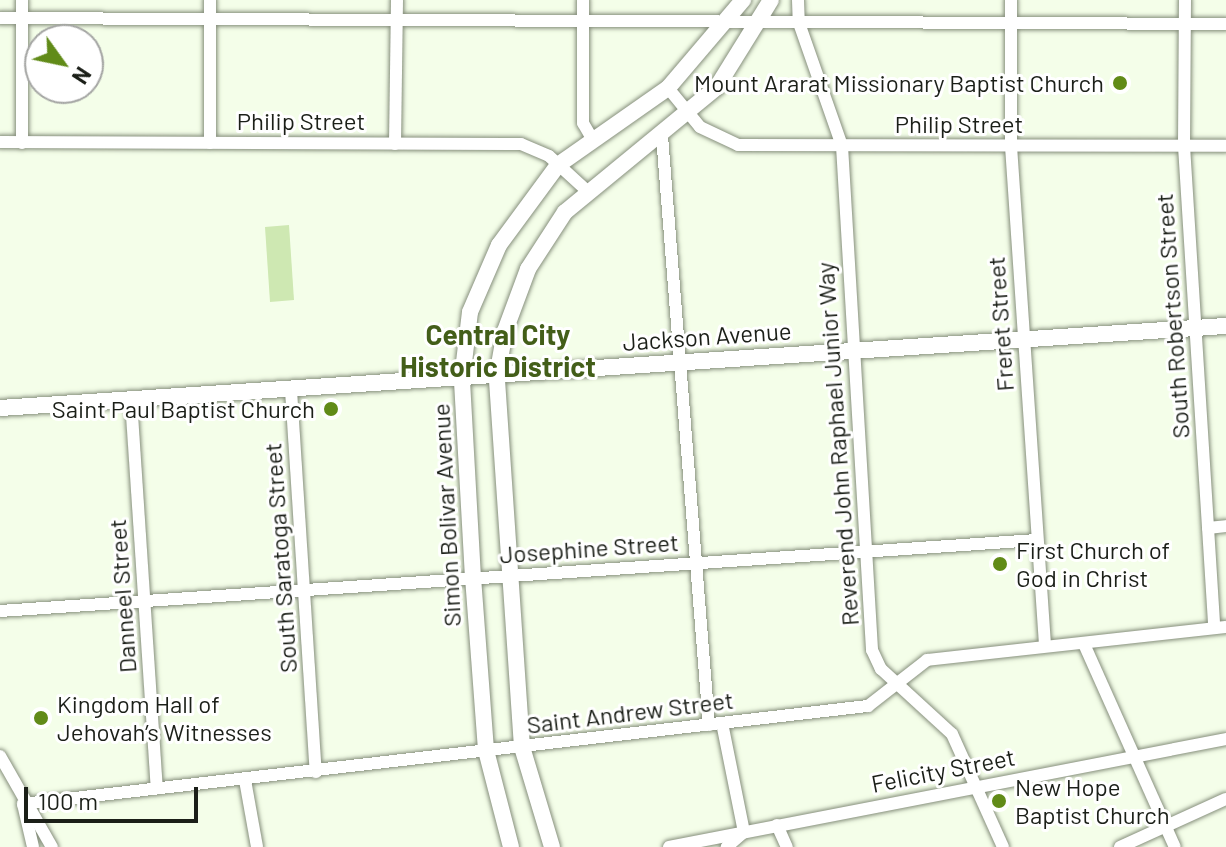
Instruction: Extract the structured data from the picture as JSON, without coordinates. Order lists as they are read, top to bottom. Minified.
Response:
{"streets":{"street":["Philip Street","South Robertson Street","Freret Street","Jackson Avenue","Reverend John Raphael Junior Way","Simon Bolivar Avenue","Josephine Street","South Saratoga Street","Danneel Street","Saint Andrew Street","Felicity Street"]},"crossings":[["Philip Street","South Robertson Street"],["Philip Street","Freret Street"],["Philip Street","Reverend John Raphael Junior Way"],["Philip Street","Simon Bolivar Avenue"],["South Robertson Street","Jackson Avenue"],["South Robertson Street","Saint Andrew Street"],["Freret Street","Jackson Avenue"],["Freret Street","Josephine Street"],["Freret Street","Saint Andrew Street"],["Jackson Avenue","Reverend John Raphael Junior Way"],["Jackson Avenue","Simon Bolivar Avenue"],["Jackson Avenue","South Saratoga Street"],["Jackson Avenue","Danneel Street"],["Reverend John Raphael Junior Way","Josephine Street"],["Reverend John Raphael Junior Way","Saint Andrew Street"],["Reverend John Raphael Junior Way","Felicity Street"],["Simon Bolivar Avenue","Josephine Street"],["Simon Bolivar Avenue","Saint Andrew Street"],["Josephine Street","South Saratoga Street"],["Josephine Street","Danneel Street"],["South Saratoga Street","Saint Andrew Street"],["Danneel Street","Saint Andrew Street"]],"districts":["Central City Historic District"],"places":["Mount Ararat Missionary Baptist Church","Saint Paul Baptist Church","First Church of God in Christ","Kingdom Hall of Jehovah’s Witnesses","New Hope Baptist Church"],"scale_bar":"100 m","north":"bottom right"}
